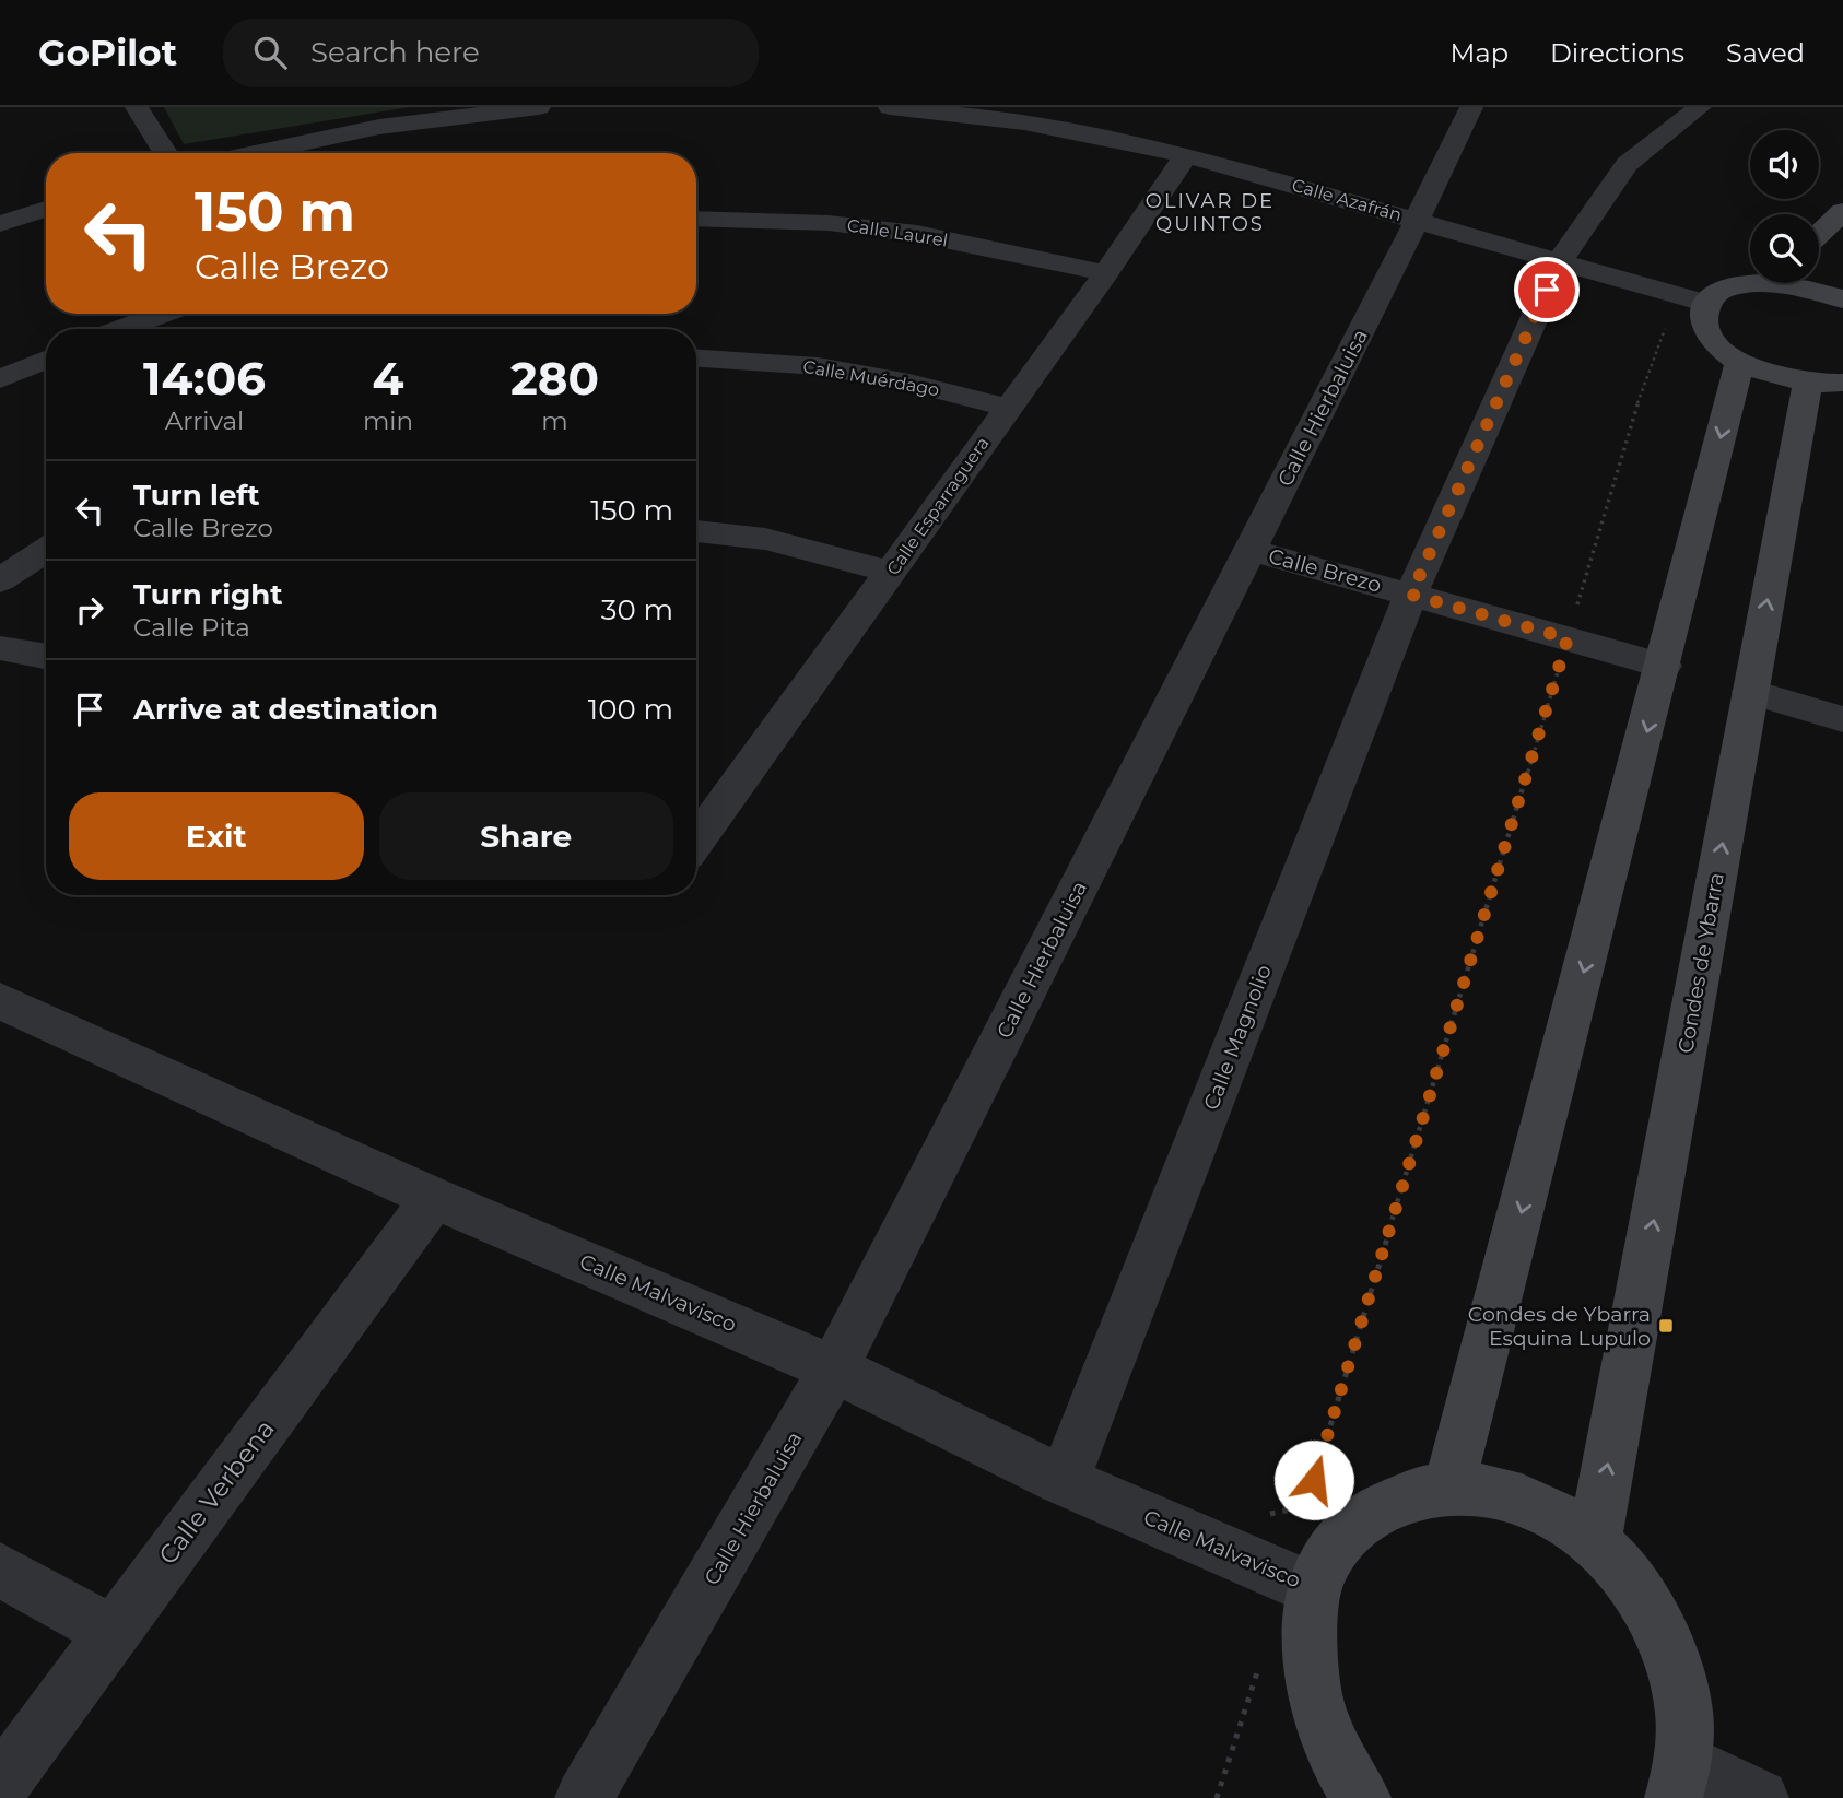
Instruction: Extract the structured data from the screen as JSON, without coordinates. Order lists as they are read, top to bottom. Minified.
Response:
{"streets":{"main road":["Condes de Ybarra"],"street":["Calle Azafrán","Calle Laurel","Calle Muérdago","Calle Hierbaluisa","Calle Esparraguera","Calle Brezo","Calle Magnolio","Calle Malvavisco","Calle Verbena"]},"crossings":[["Calle Azafrán","Calle Hierbaluisa"],["Calle Azafrán","Calle Esparraguera"],["Calle Azafrán","Calle Magnolio"],["Calle Laurel","Calle Esparraguera"],["Calle Muérdago","Calle Esparraguera"],["Calle Hierbaluisa","Calle Brezo"],["Calle Hierbaluisa","Calle Malvavisco"],["Calle Brezo","Calle Magnolio"],["Calle Magnolio","Calle Malvavisco"],["Calle Malvavisco","Calle Verbena"]],"districts":["OLIVAR DE QUINTOS"],"places":{"transit":["Condes de Ybarra Esquina Lupulo"]},"page":{"header":"GoPilot","search":"Search here","nav":["Map","Directions","Saved"],"turn":["150 m","Calle Brezo"],"eta":["14:06","Arrival","4","min","280","m"],"list":[{"name":"Turn left","note":"Calle Brezo","value":"150 m"},{"name":"Turn right","note":"Calle Pita","value":"30 m"},{"name":"Arrive at destination","value":"100 m"}],"buttons":["Exit","Share"]}}
